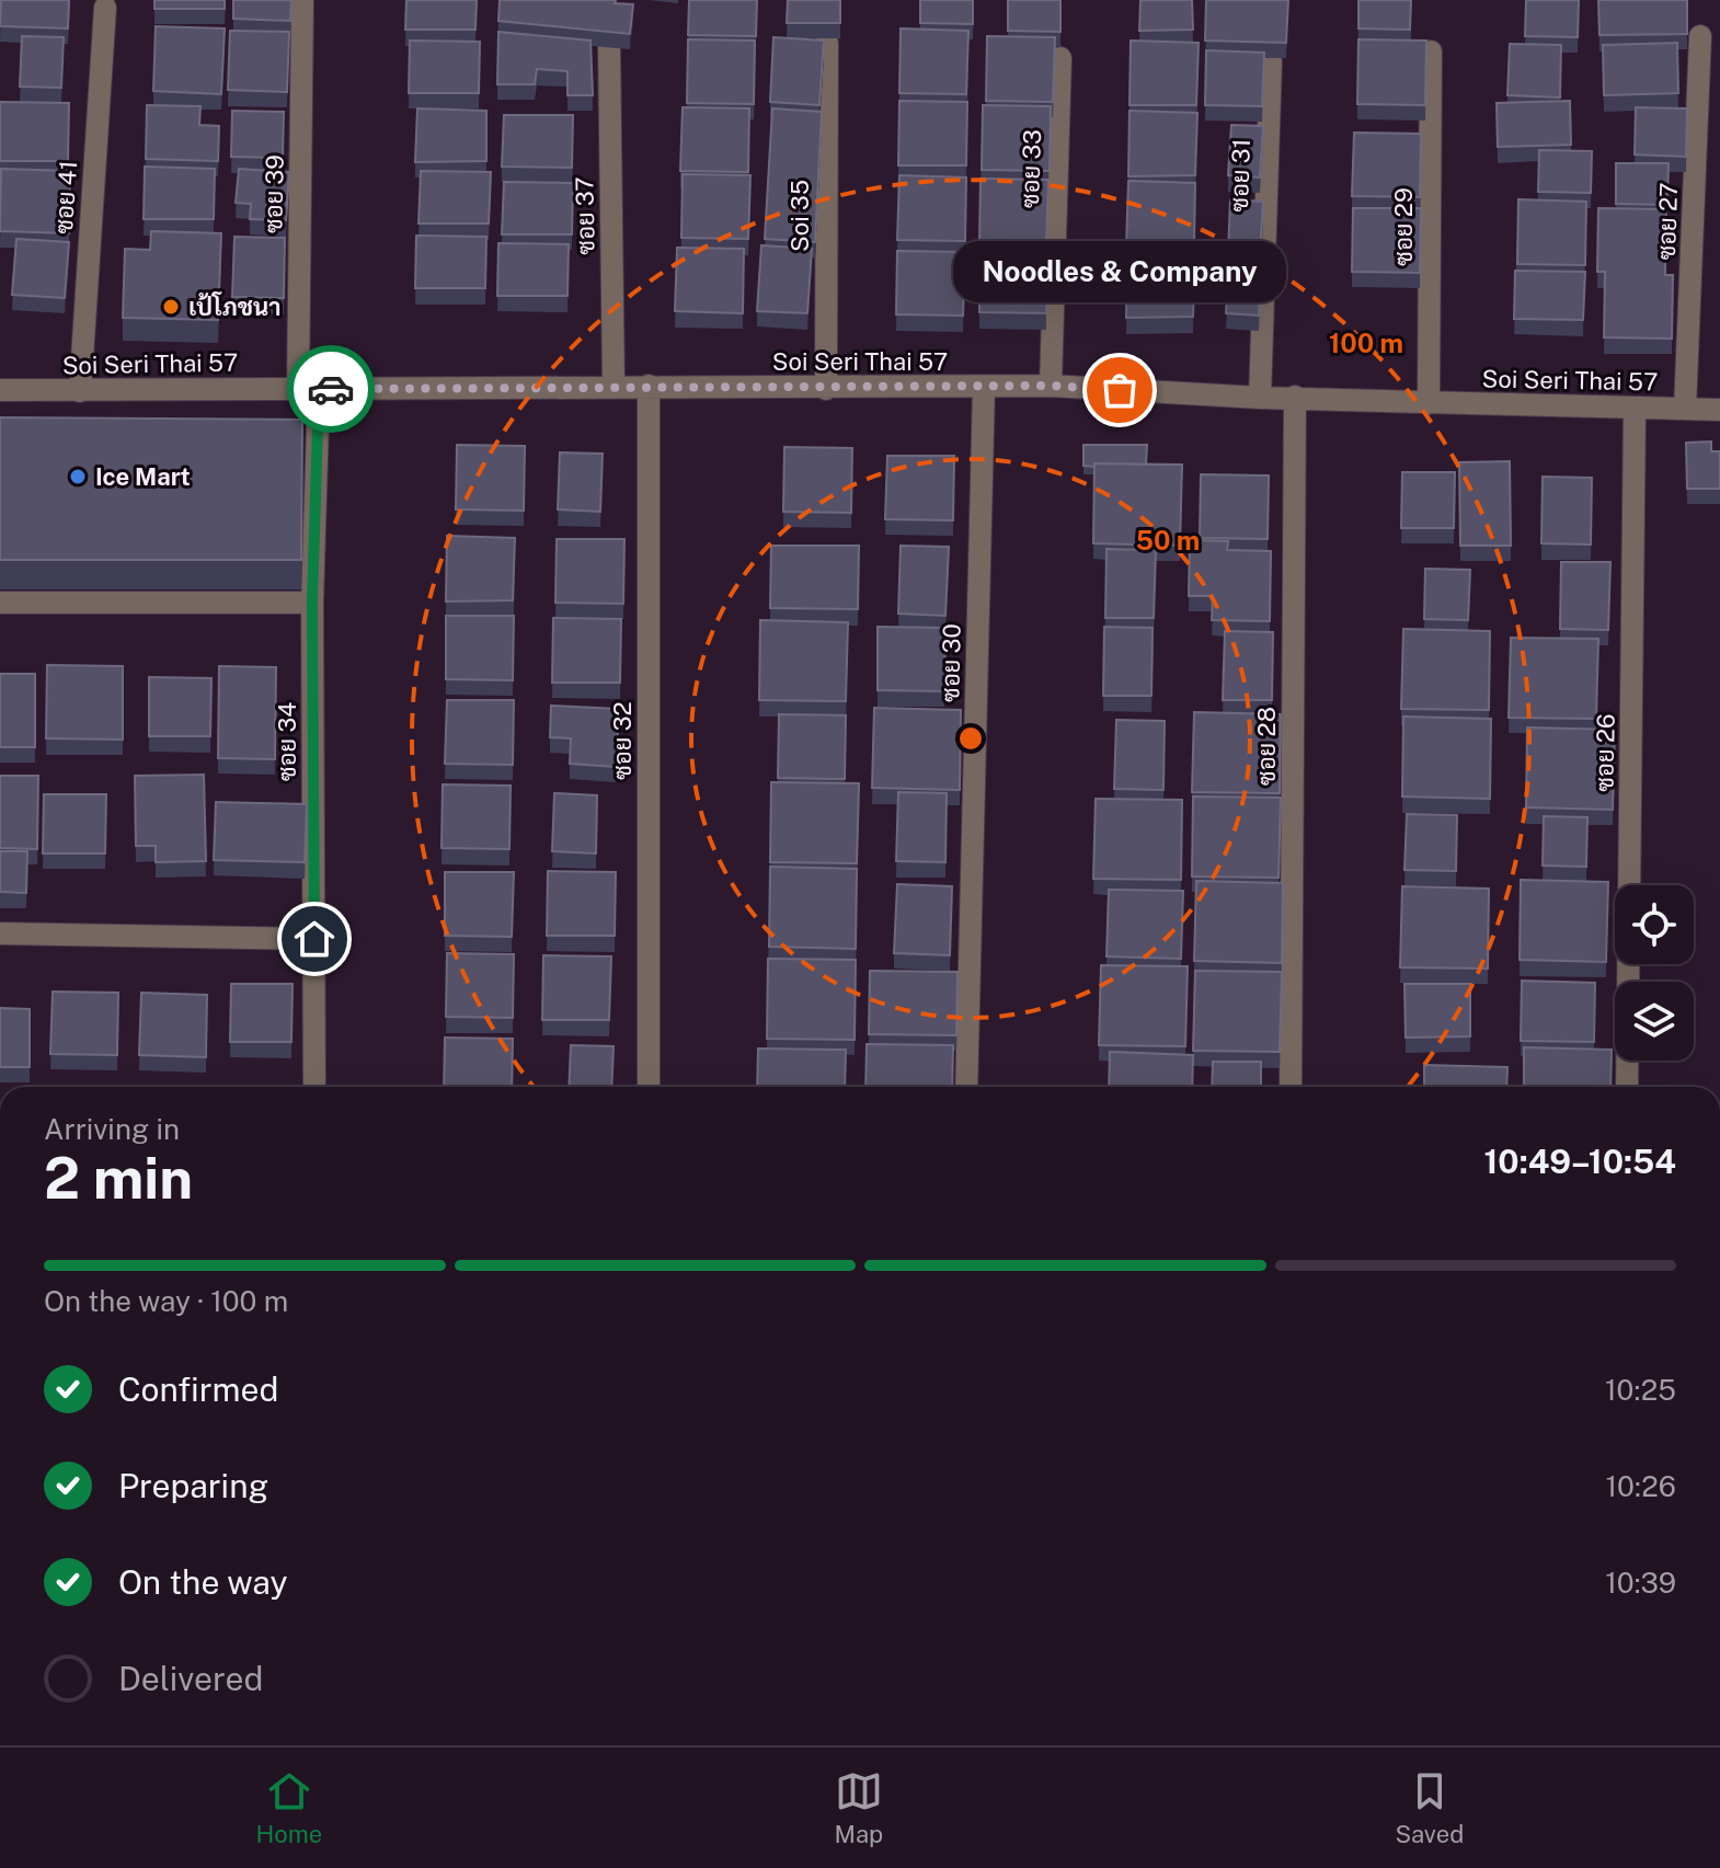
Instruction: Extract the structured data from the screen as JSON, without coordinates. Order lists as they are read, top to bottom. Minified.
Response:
{"streets":{"street":["ซอย 33","ซอย 31","ซอย 39","ซอย 41","ซอย 37","Soi 35","ซอย 27","ซอย 29","Soi Seri Thai 57","ซอย 30","ซอย 32","ซอย 34","ซอย 28","ซอย 26"]},"crossings":[["ซอย 33","Soi Seri Thai 57"],["ซอย 31","Soi Seri Thai 57"],["ซอย 39","Soi Seri Thai 57"],["ซอย 39","ซอย 34"],["ซอย 41","Soi Seri Thai 57"],["ซอย 37","Soi Seri Thai 57"],["Soi 35","Soi Seri Thai 57"],["ซอย 27","Soi Seri Thai 57"],["ซอย 29","Soi Seri Thai 57"],["Soi Seri Thai 57","ซอย 30"],["Soi Seri Thai 57","ซอย 32"],["Soi Seri Thai 57","ซอย 34"],["Soi Seri Thai 57","ซอย 28"],["Soi Seri Thai 57","ซอย 26"]],"places":["เป้โภชนา","Noodles & Company","Ice Mart"],"page":{"bubble":"Noodles & Company","heading":["2 min","Arriving in","10:49–10:54"],"bar":"On the way · 100 m","list":[["Confirmed","10:25"],["Preparing","10:26"],["On the way","10:39"],"Delivered"],"tabs":["Home","Map","Saved"]},"rings":["100 m","50 m"]}
